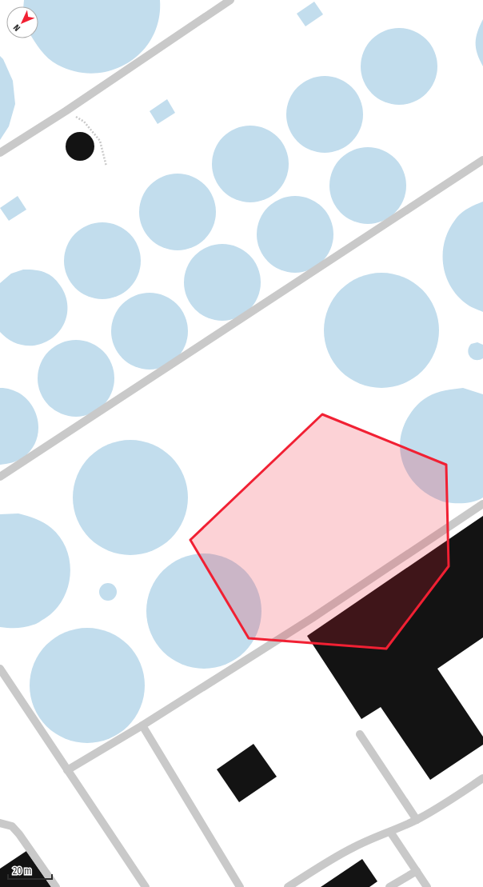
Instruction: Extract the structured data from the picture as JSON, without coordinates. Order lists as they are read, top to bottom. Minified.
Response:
{"scale_bar":"20 m","north":"bottom left"}
